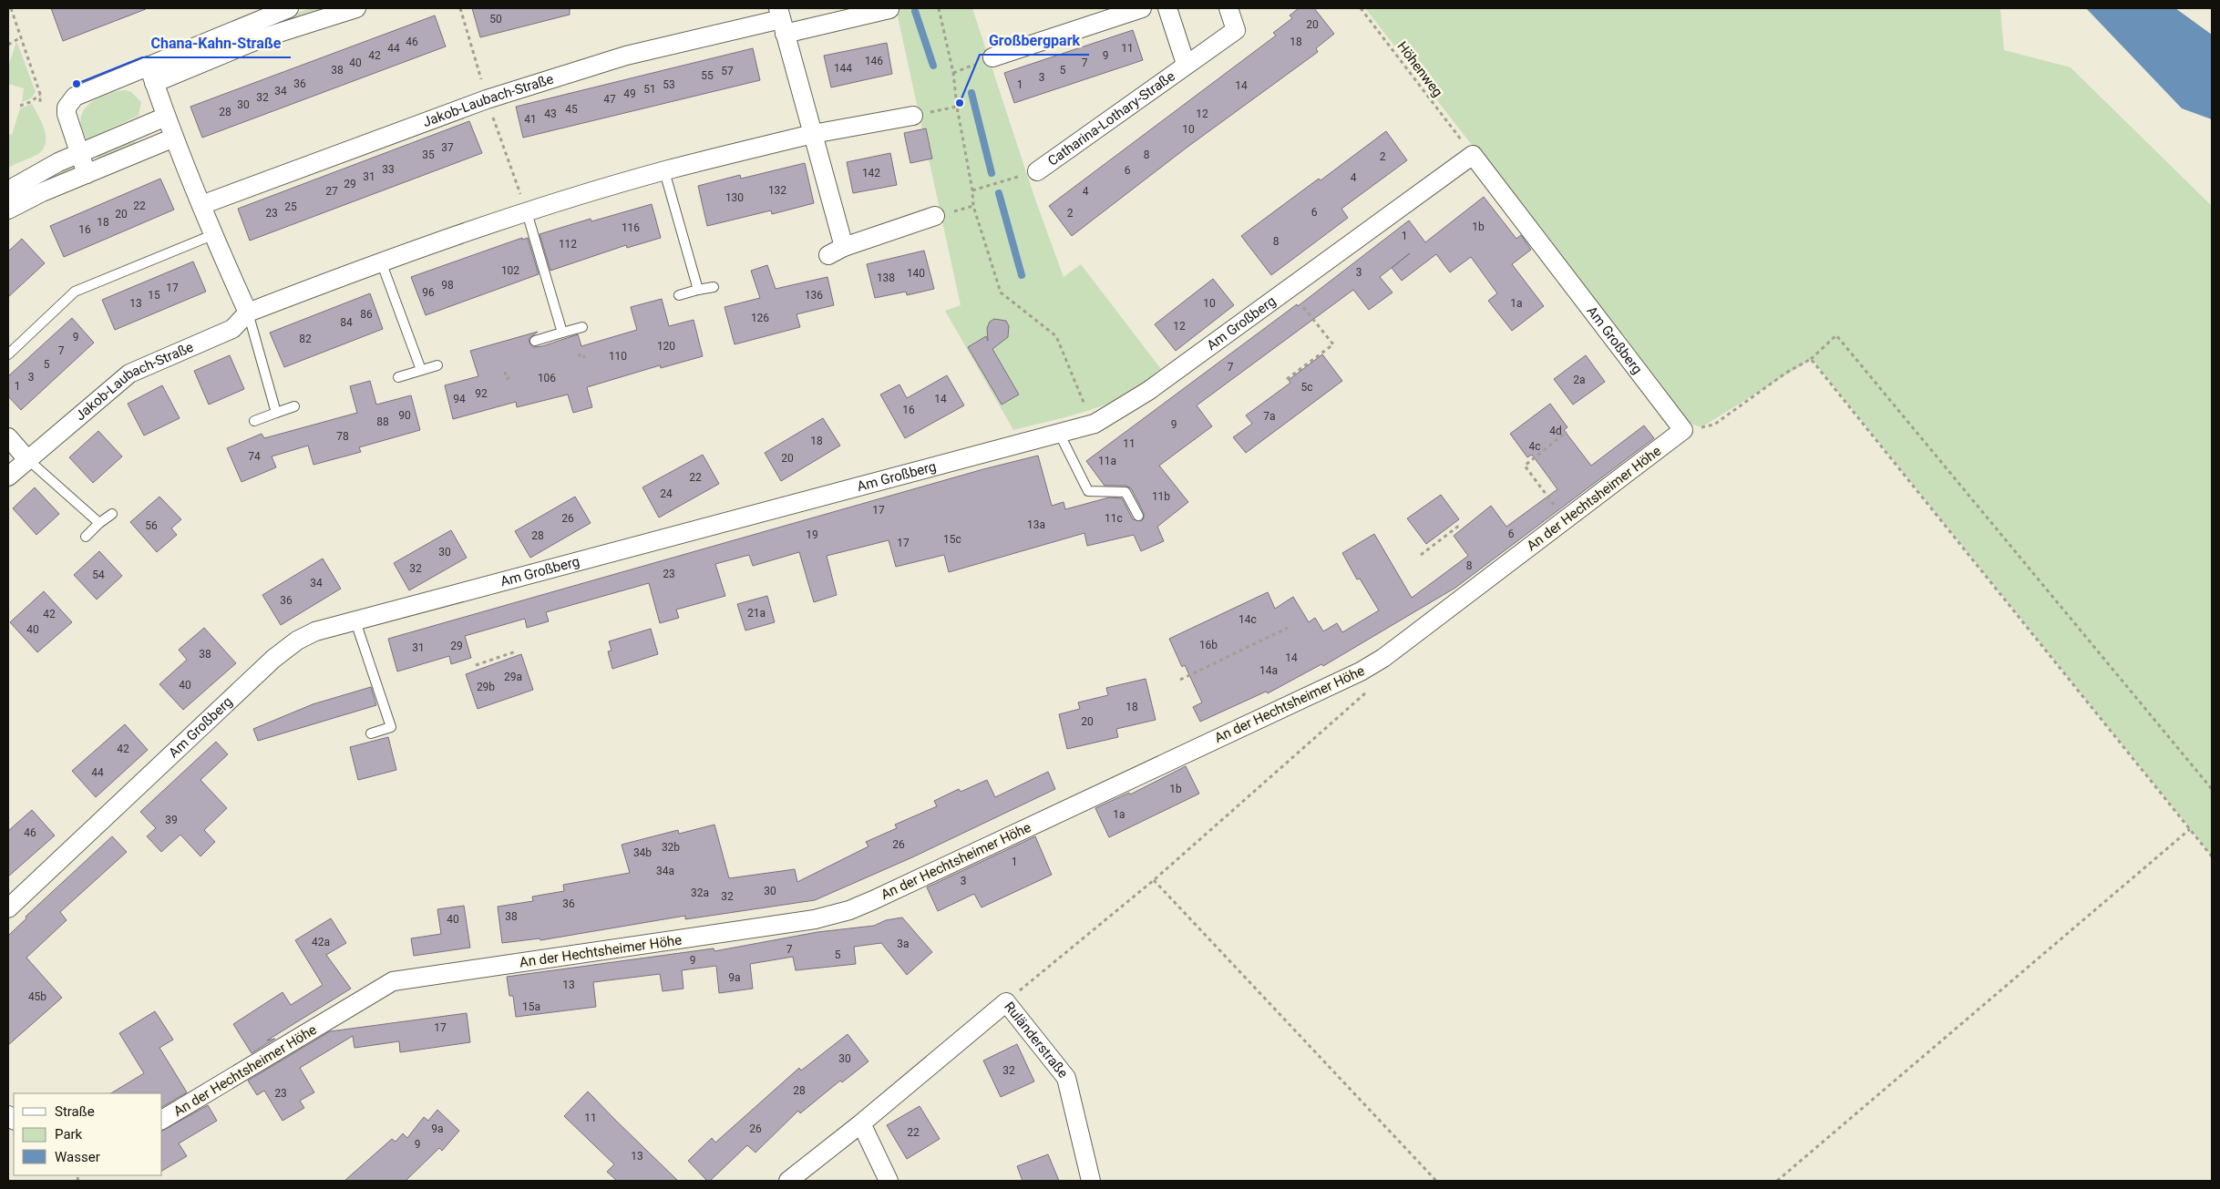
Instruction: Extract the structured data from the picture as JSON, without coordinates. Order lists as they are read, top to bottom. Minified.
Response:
{"streets":{"street":["Jakob-Laubach-Straße","Catharina-Lothary-Straße","Am Großberg","An der Hechtsheimer Höhe","Ruländerstraße"],"path":["Höhenweg"]},"crossings":[["Am Großberg","An der Hechtsheimer Höhe"]],"places":["Chana-Kahn-Straße","Großbergpark"],"house_numbers":["50","20","46","18","44","11","42","9","146","40","7","144","38","5","57","55","3","36","53","1","14","51","34","49","32","47","30","45","28","43","12","41","10","37","35","8","2","33","6","142","31","4","29","132","27","4","130","22","25","6","23","2","20","18","1b","116","16","1","8","112","102","3","140","138","98","17","96","15","136","13","10","1a","86","126","84","12","9","82","120","7","110","5","7","3","106","2a","1","5c","92","94","14","16","90","7a","88","9","4d","78","18","11","4c","74","20","11a","22","24","11b","17","26","11c","13a","56","6","19","28","15c","17","30","8","32","23","54","34","36","21a","42","14c","40","16b","29","31","38","14","14a","29a","40","29b","18","20","42","44","1b","1a","39","46","26","32b","34b","1","34a","3","30","32a","32","36","38","40","42a","3a","7","5","9","9a","13","45b","15a","17","30","32","28","23","11","9a","26","22","9","13"],"legend":["Straße","Park","Wasser"]}
